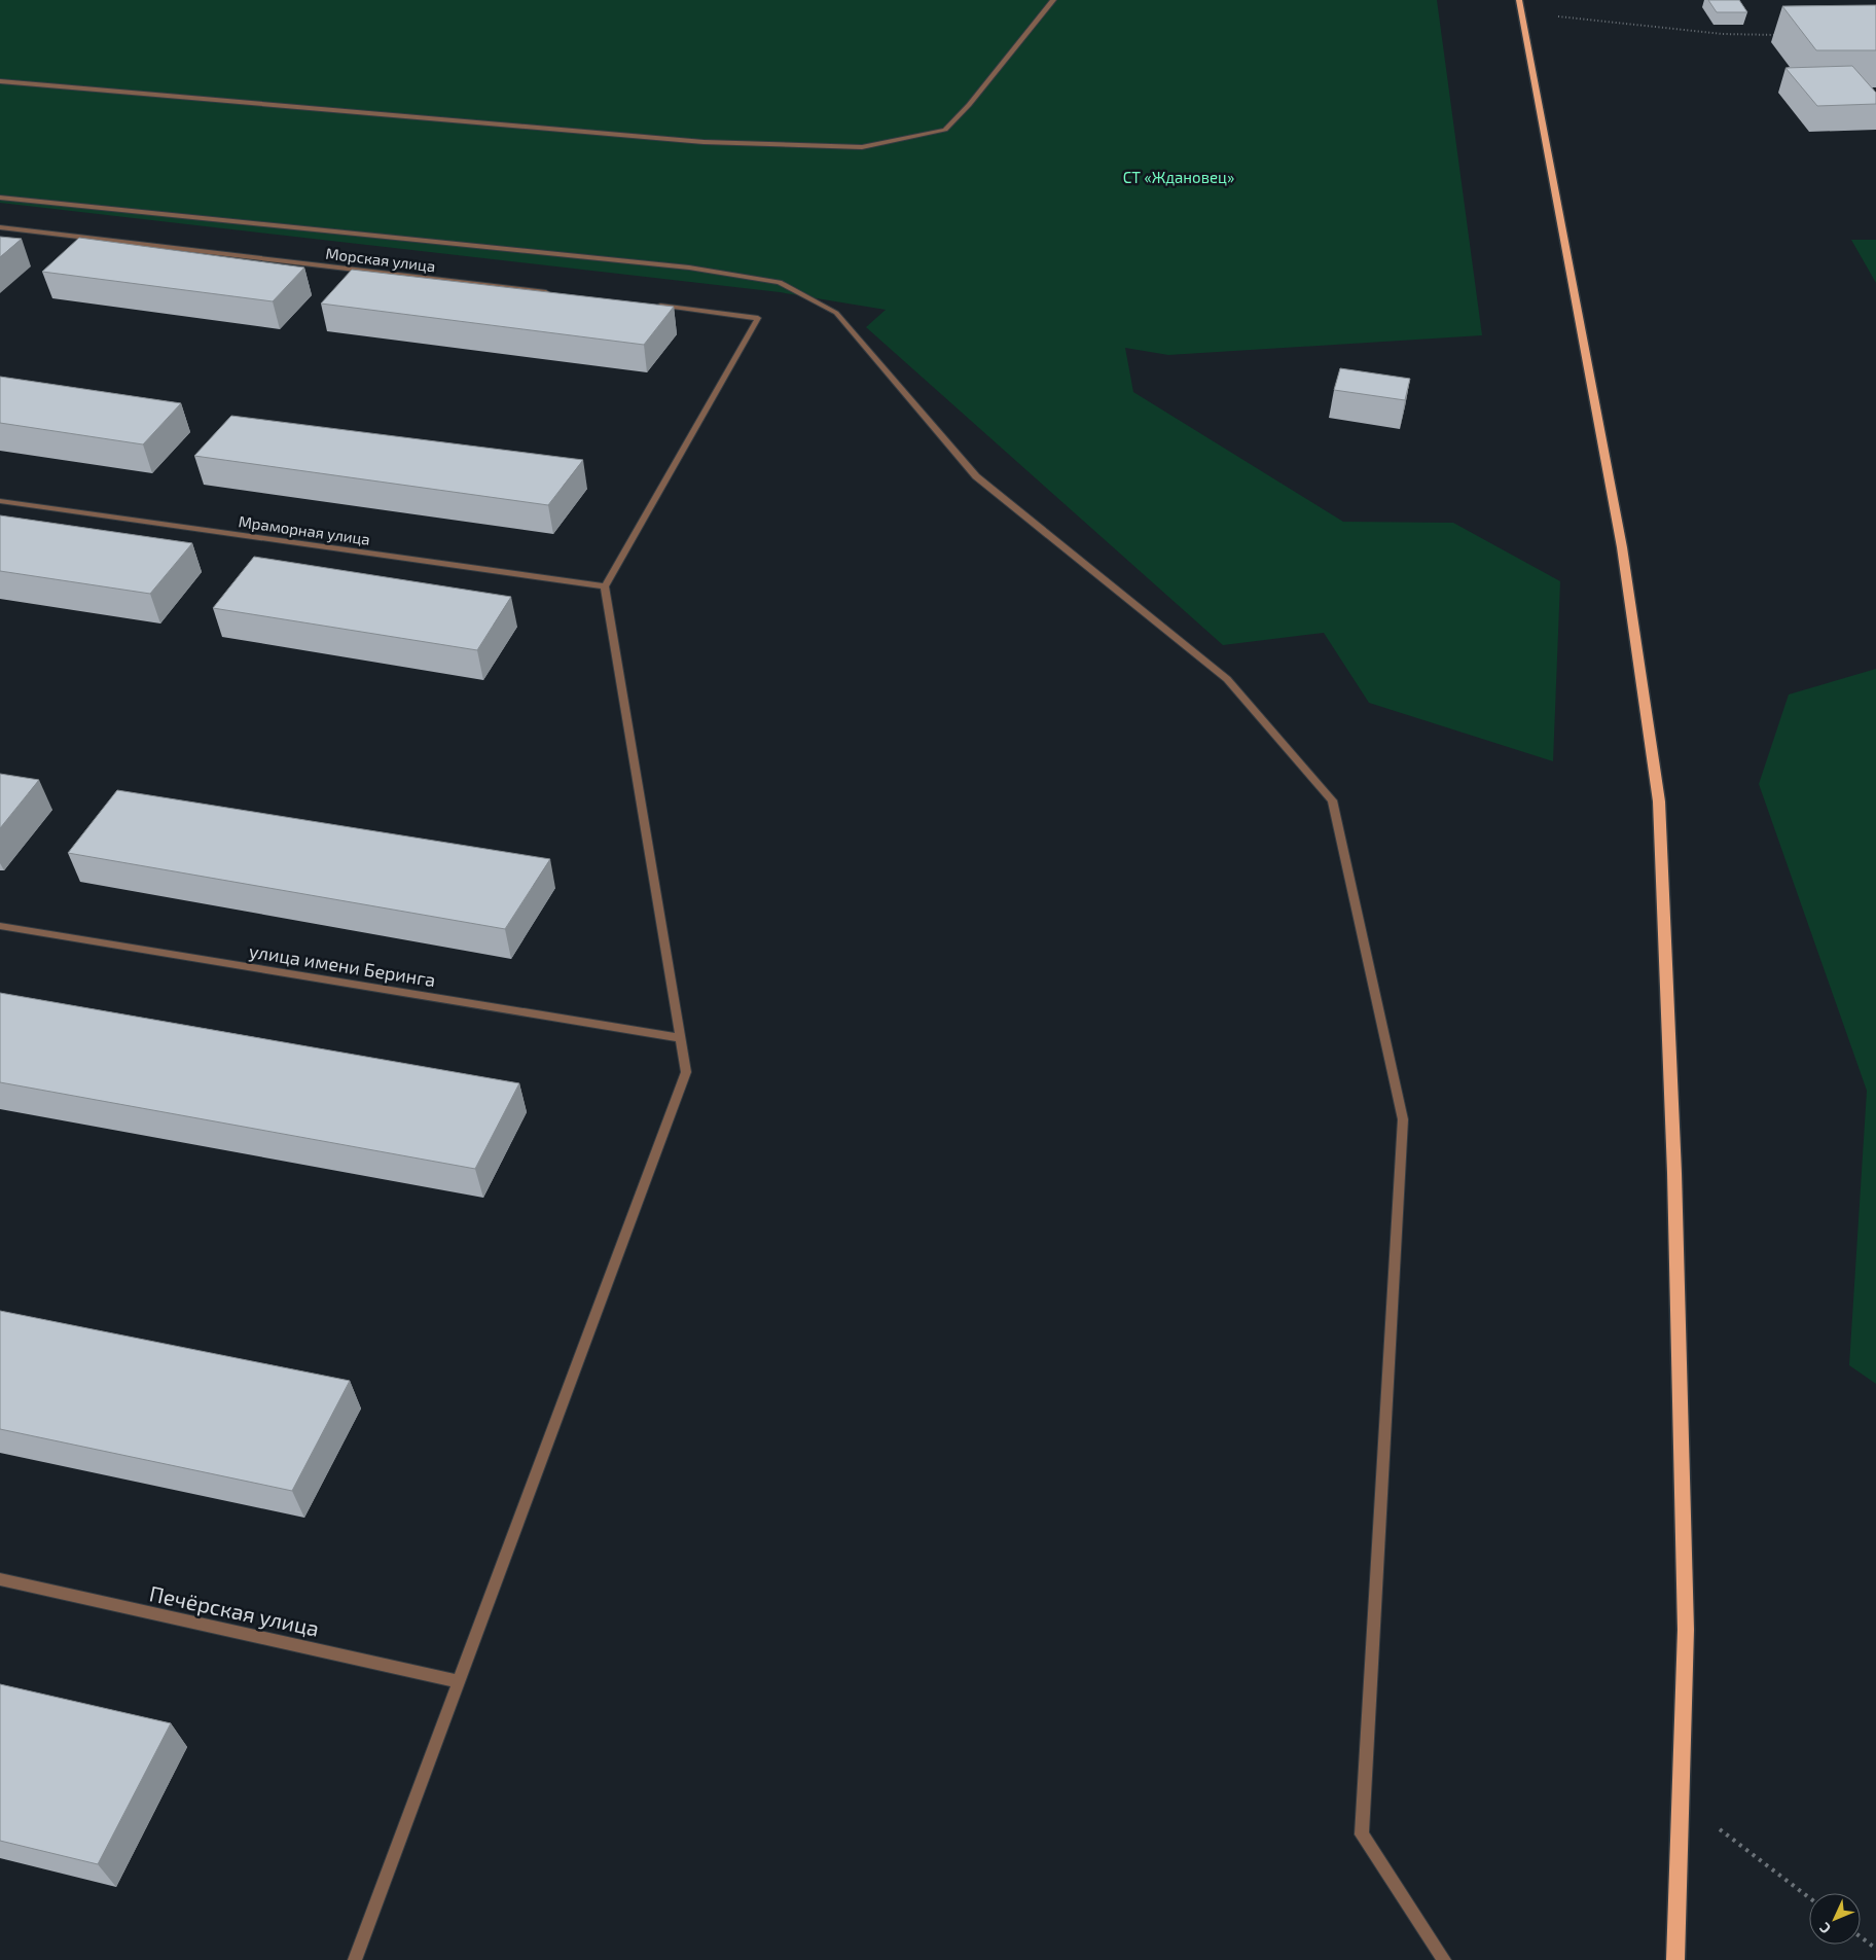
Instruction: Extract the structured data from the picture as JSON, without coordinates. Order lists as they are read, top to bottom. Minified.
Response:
{"streets":{"street":["Морская улица","Мраморная улица","улица имени Беринга","Печёрская улица"]},"parks":["СТ «Ждановец»"],"north":"bottom left"}
